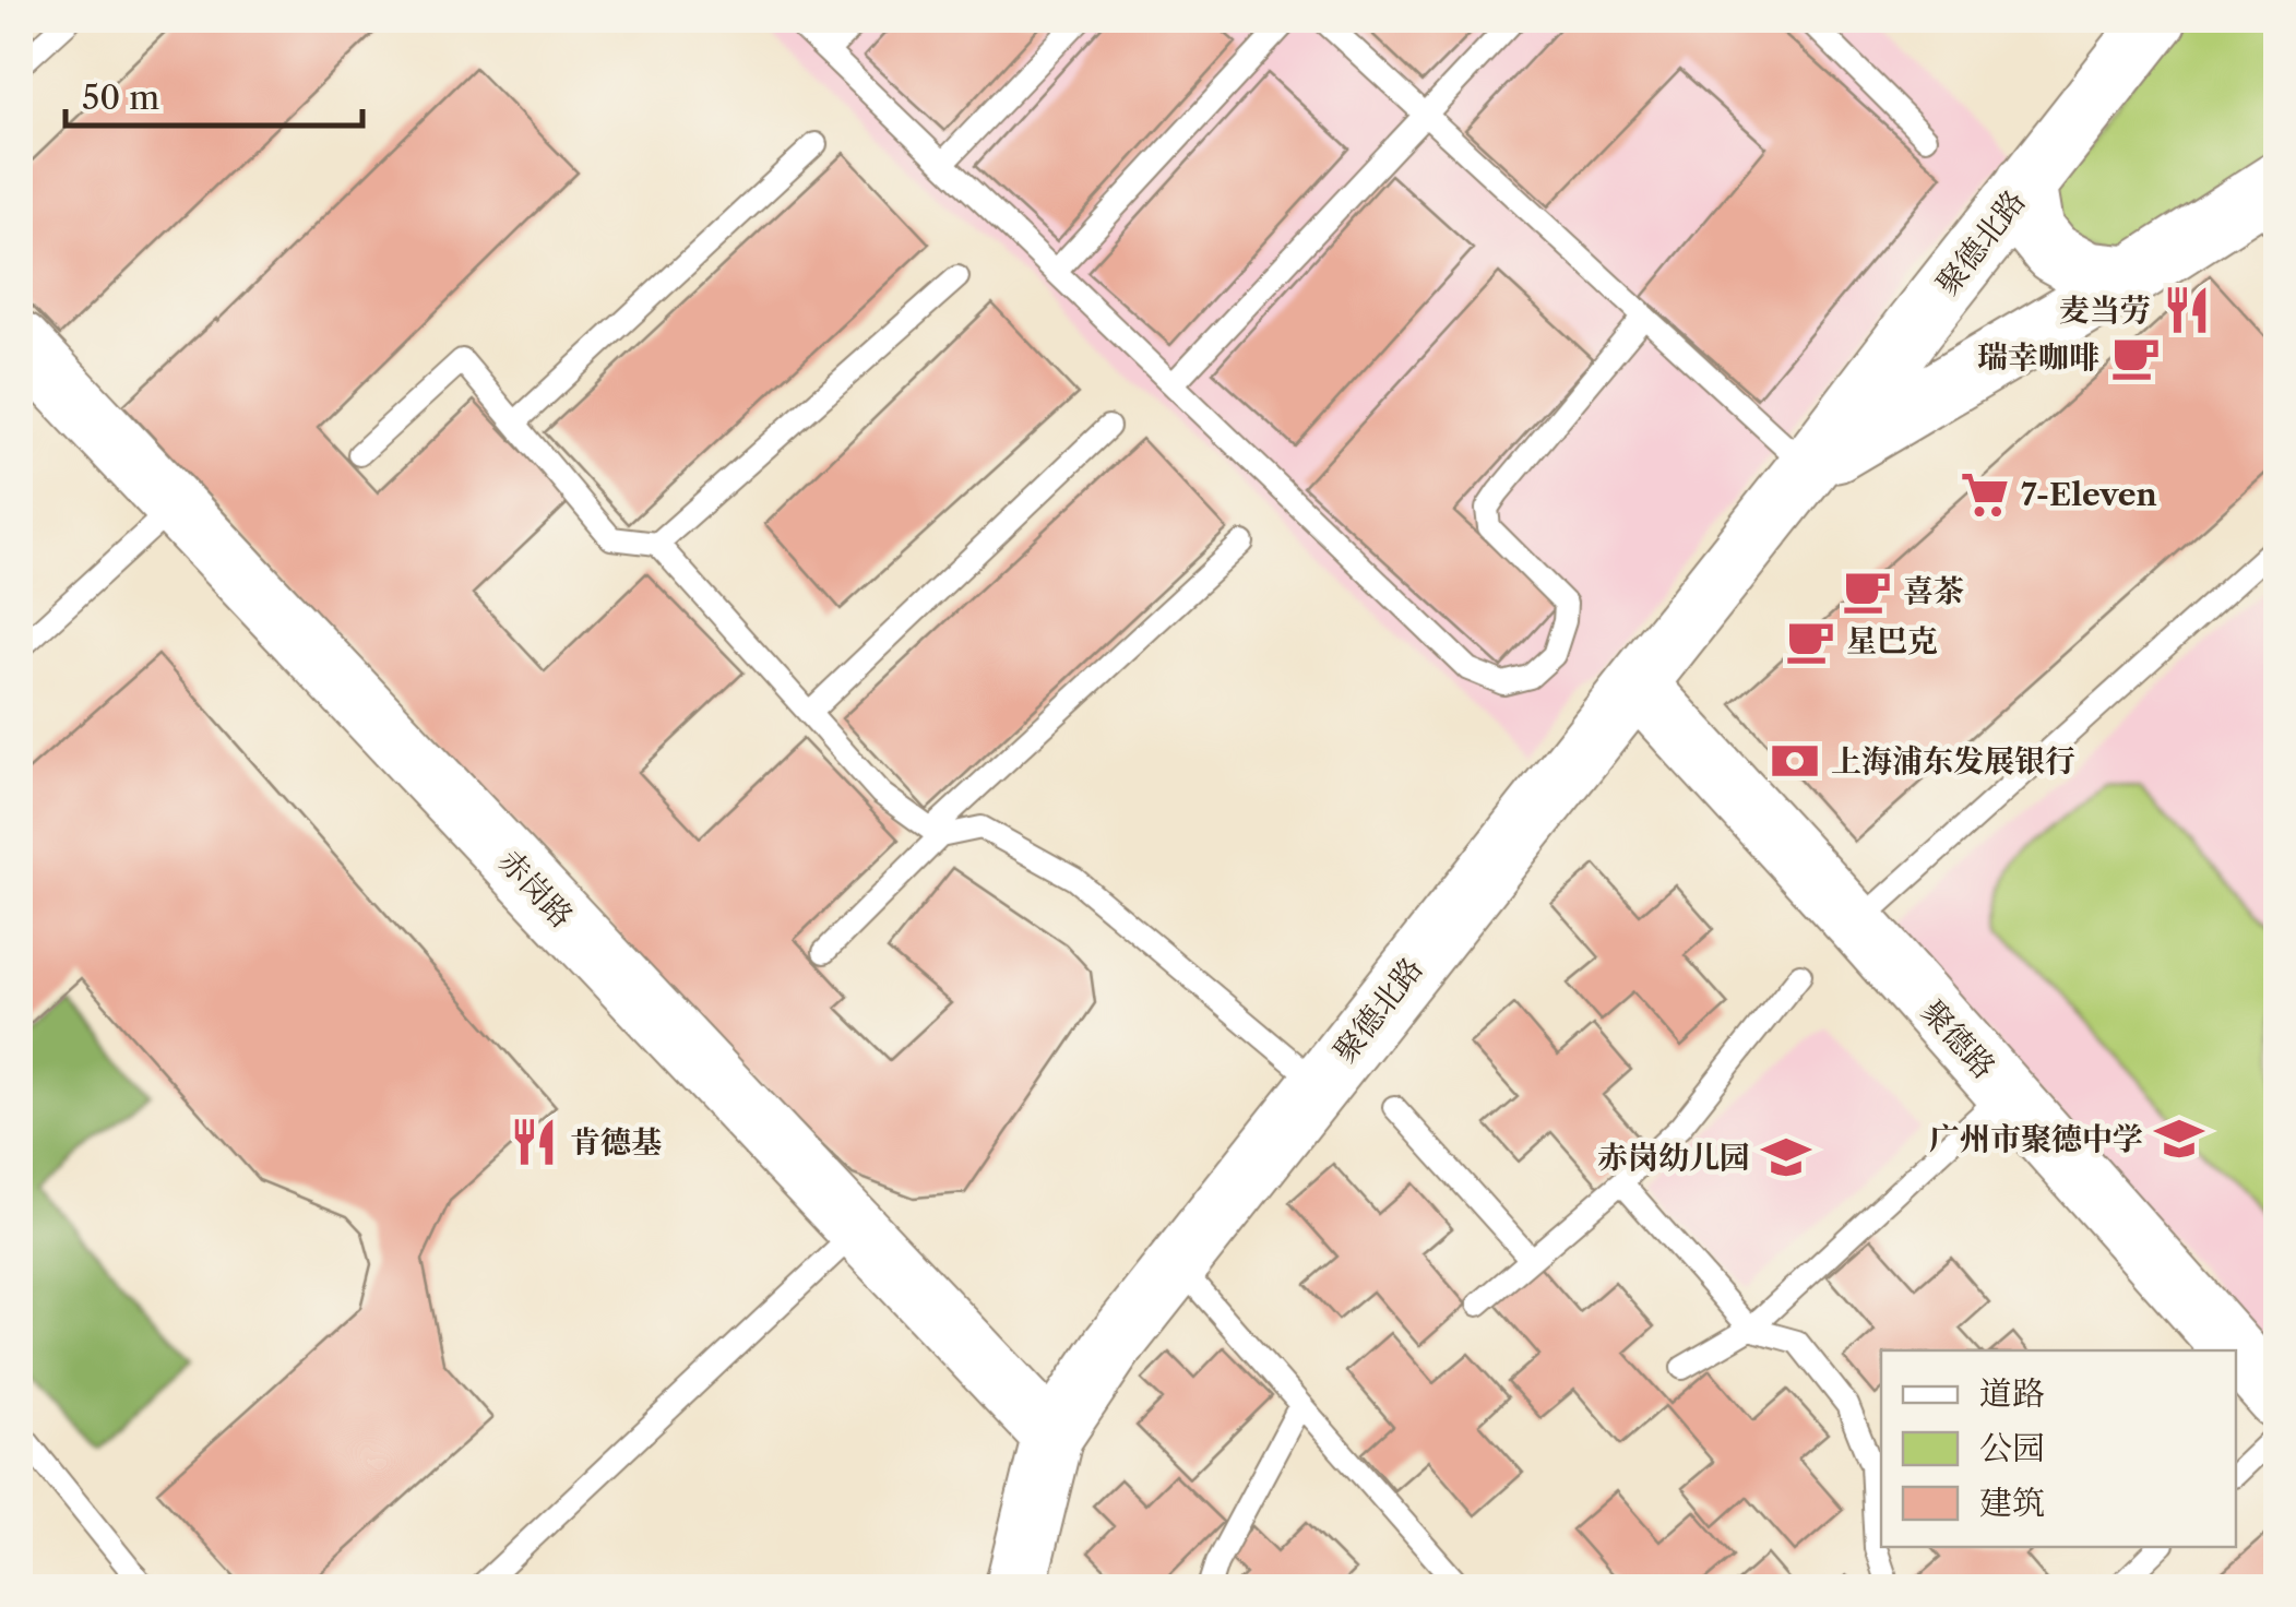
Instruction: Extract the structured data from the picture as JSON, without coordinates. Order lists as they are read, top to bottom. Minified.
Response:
{"streets":{"street":["聚德北路","赤岗路","聚德路"]},"crossings":[["聚德北路","赤岗路"],["聚德北路","聚德路"]],"places":{"restaurant":["麦当劳","肯德基"],"cafe":["瑞幸咖啡","喜茶","星巴克"],"supermarket":["7-Eleven"],"bank":["上海浦东发展银行"],"school or university":["广州市聚德中学","赤岗幼儿园"]},"legend":["道路","公园","建筑"],"scale_bar":"50 m"}
